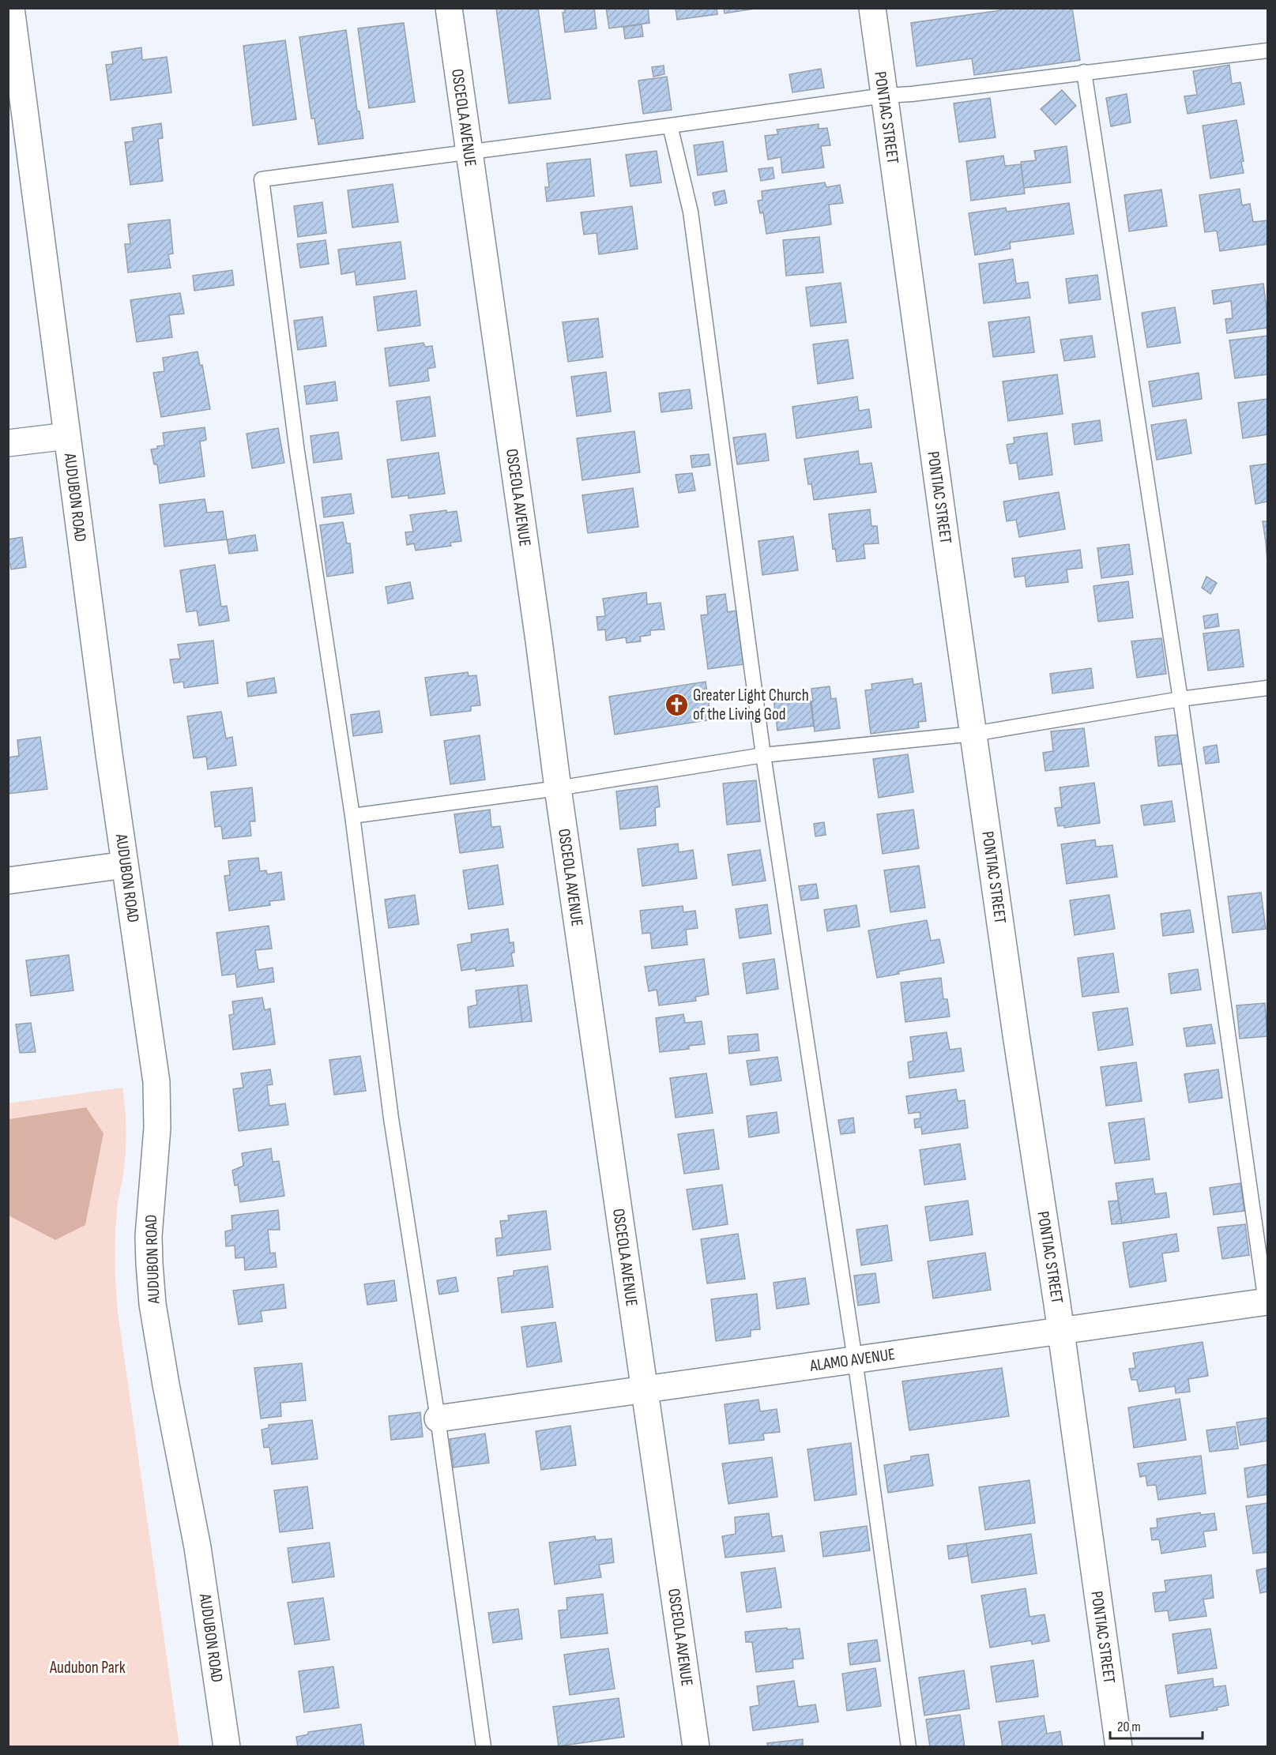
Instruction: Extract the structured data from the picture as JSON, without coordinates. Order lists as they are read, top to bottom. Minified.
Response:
{"streets":{"street":["OSCEOLA AVENUE","PONTIAC STREET","AUDUBON ROAD","ALAMO AVENUE"]},"crossings":[["OSCEOLA AVENUE","ALAMO AVENUE"],["PONTIAC STREET","ALAMO AVENUE"]],"parks":["Audubon Park"],"places":{"church":["Greater Light Church of the Living God"]},"scale_bar":"20 m"}
